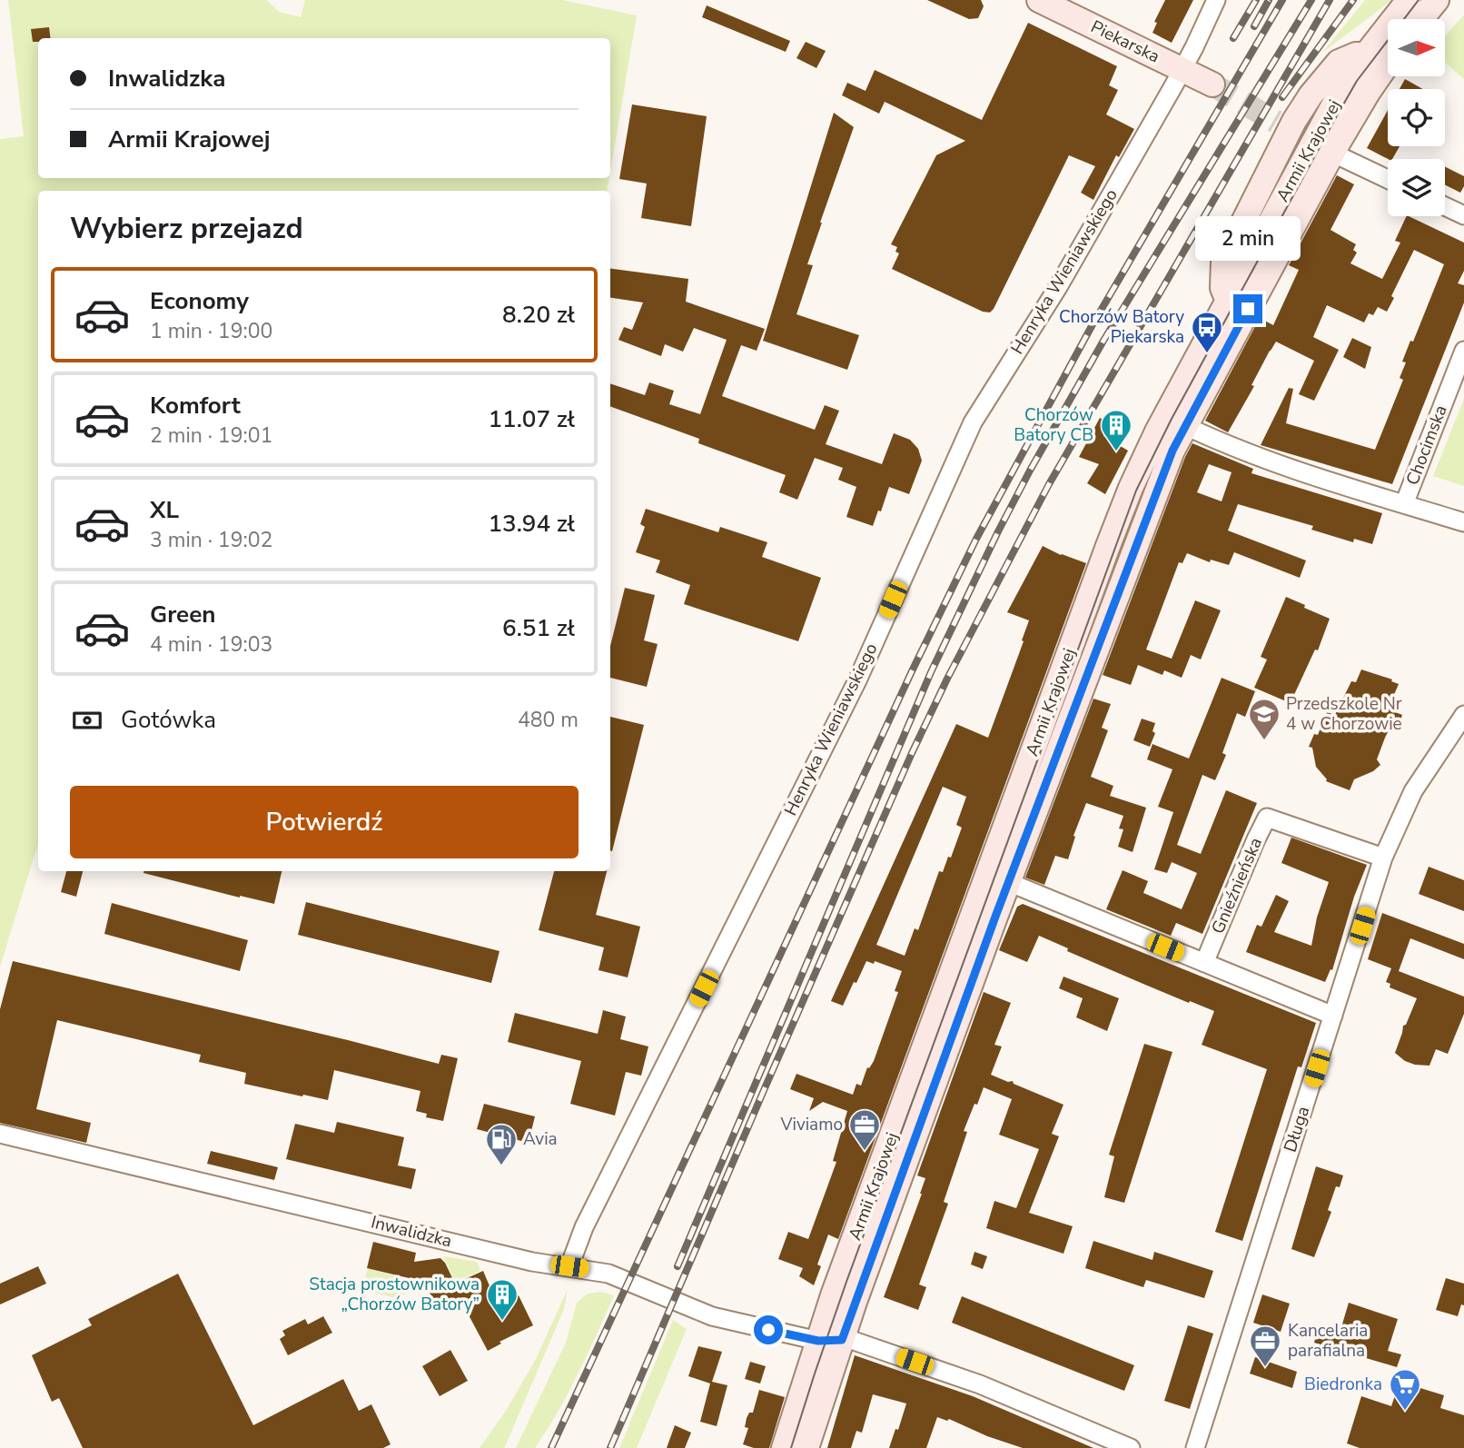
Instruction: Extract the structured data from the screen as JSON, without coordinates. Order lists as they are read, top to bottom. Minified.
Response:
{"streets":{"street":["Piekarska","Armii Krajowej","Henryka Wieniawskiego","Chocimska","Gnieźnieńska","Długa","Inwalidzka"]},"crossings":[["Piekarska","Henryka Wieniawskiego"],["Armii Krajowej","Inwalidzka"],["Henryka Wieniawskiego","Inwalidzka"],["Gnieźnieńska","Długa"]],"places":{"bus stop":["Chorzów Batory Piekarska"],"building":["Chorzów Batory CB","Stacja prostownikowa „Chorzów Batory”"],"school or university":["Przedszkole Nr 4 w Chorzowie"],"office":["Viviamo","Kancelaria parafialna"],"fuel station":["Avia"],"supermarket":["Biedronka"]},"north":"right","page":{"banner":["Inwalidzka","Armii Krajowej"],"heading":"Wybierz przejazd","bubble":"2 min","list":[{"name":"Economy","note":"1 min · 19:00","value":"8.20 zł"},{"name":"Komfort","note":"2 min · 19:01","value":"11.07 zł"},{"name":"XL","note":"3 min · 19:02","value":"13.94 zł"},{"name":"Green","note":"4 min · 19:03","value":"6.51 zł"}],"pay":["Gotówka","480 m"],"buttons":"Potwierdź"}}
